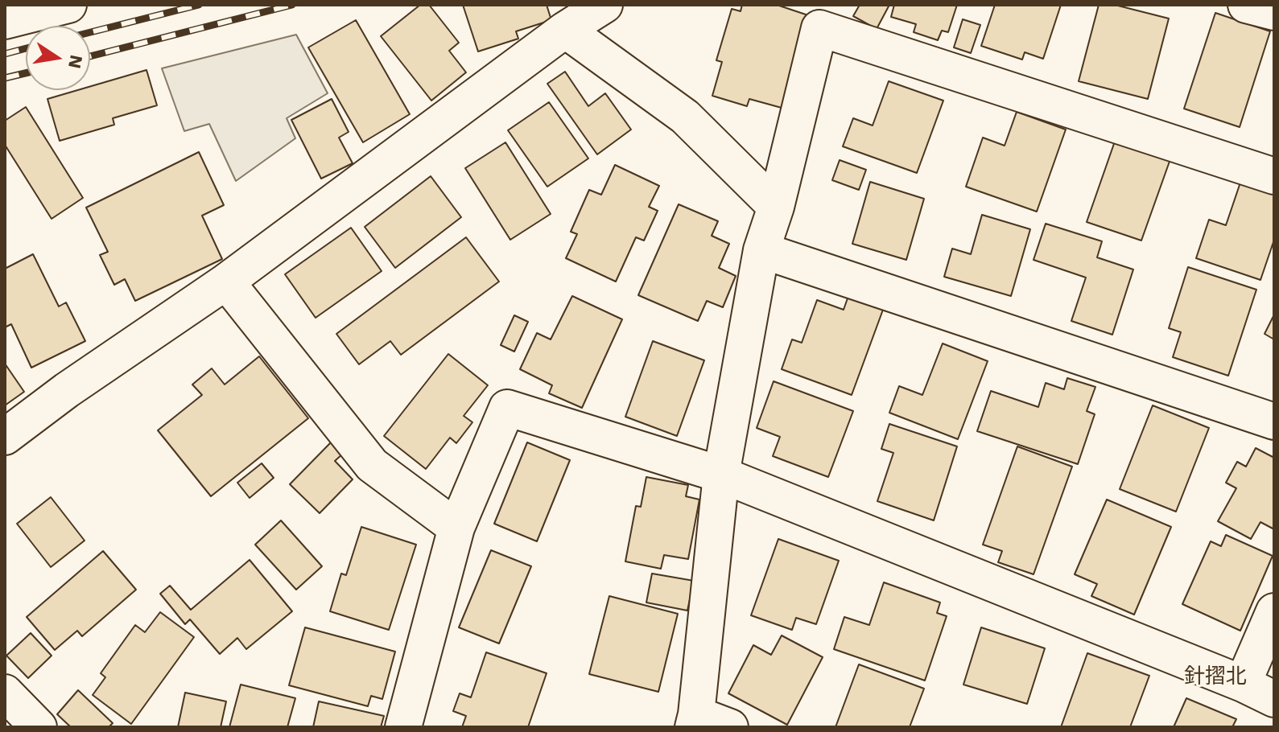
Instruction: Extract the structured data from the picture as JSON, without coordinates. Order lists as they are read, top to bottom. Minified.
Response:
{"districts":["針摺北"],"north":"right"}
